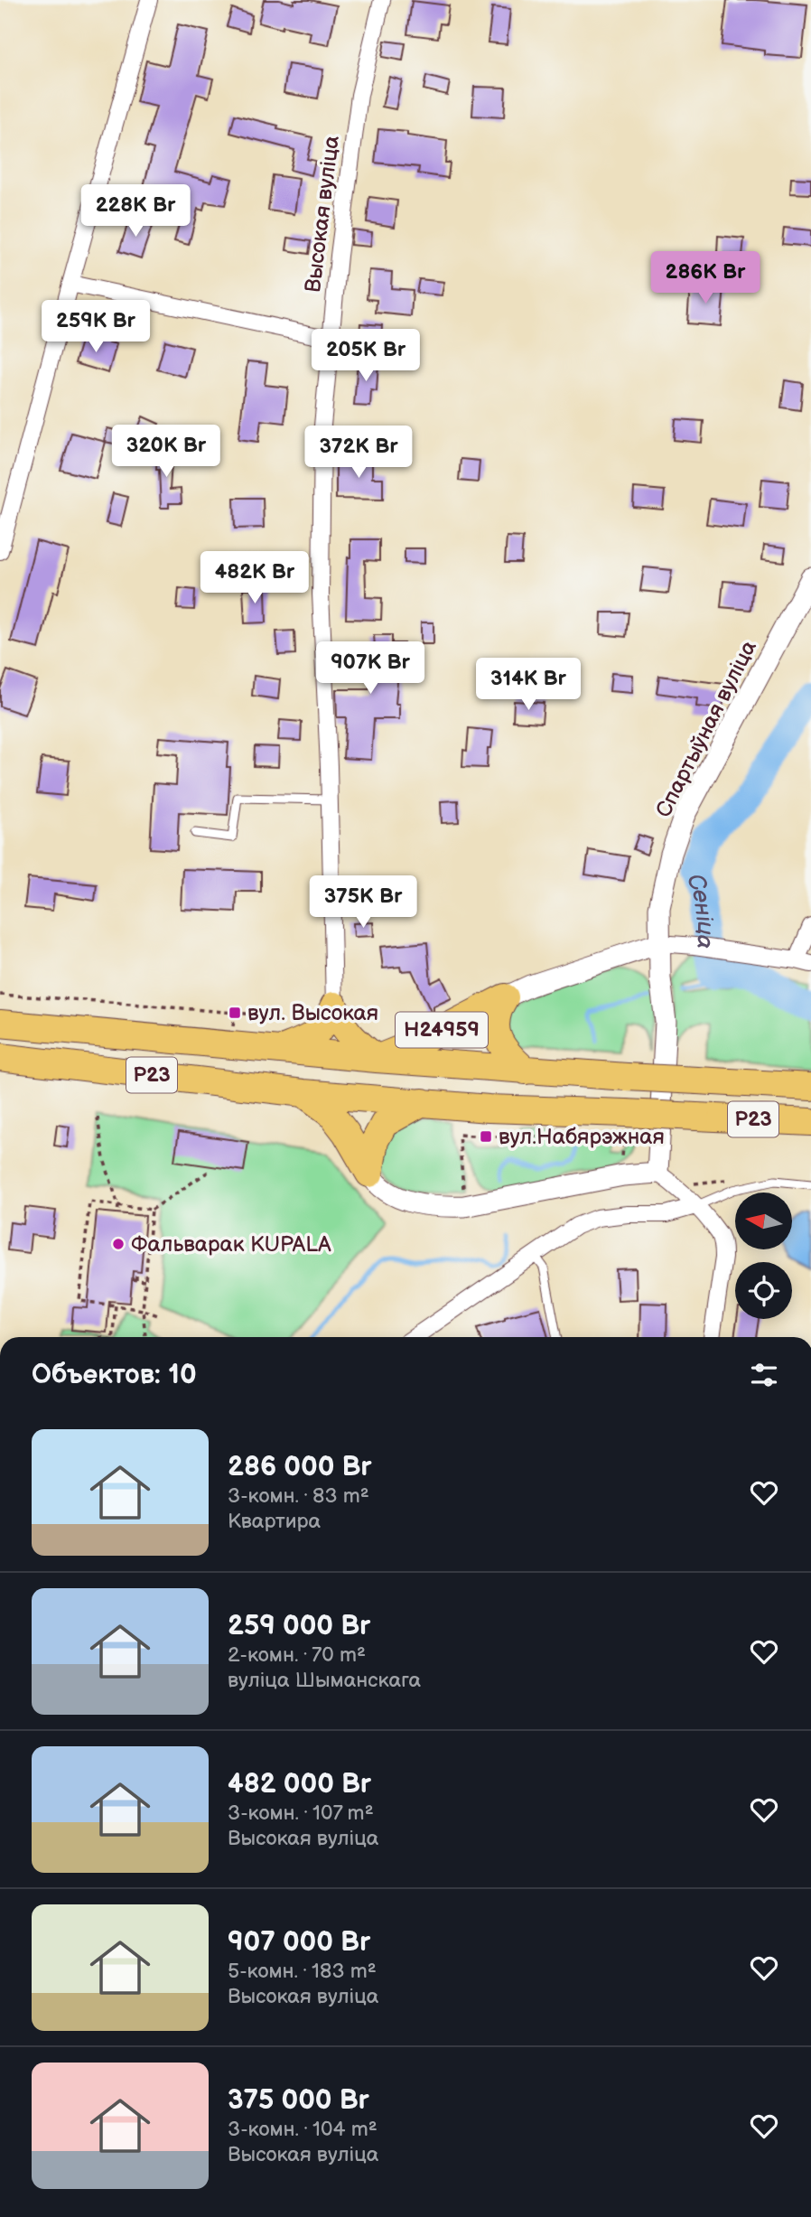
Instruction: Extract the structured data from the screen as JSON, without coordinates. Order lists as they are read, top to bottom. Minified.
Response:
{"streets":{"highway":["Н24959","Р23"],"street":["Высокая вуліца","Спартыўная вуліца"]},"crossings":[["Спартыўная вуліца","Н24959"],["Н24959","Р23"]],"water":["Сеніца"],"places":{"transit":["вул. Высокая","вул.Набярэжная"],"other":["Фальварак KUPALA"]},"north":"left","page":{"price":["228K Br","286K Br","259K Br","205K Br","320K Br","372K Br","482K Br","907K Br","314K Br","375K Br"],"heading":"Объектов: 10","list":[{"name":"286 000 Br","note":"3-комн. · 83 m² · Квартира"},{"name":"259 000 Br","note":"2-комн. · 70 m² · вуліца Шыманскага"},{"name":"482 000 Br","note":"3-комн. · 107 m² · Высокая вуліца"},{"name":"907 000 Br","note":"5-комн. · 183 m² · Высокая вуліца"},{"name":"375 000 Br","note":"3-комн. · 104 m² · Высокая вуліца"}]}}
